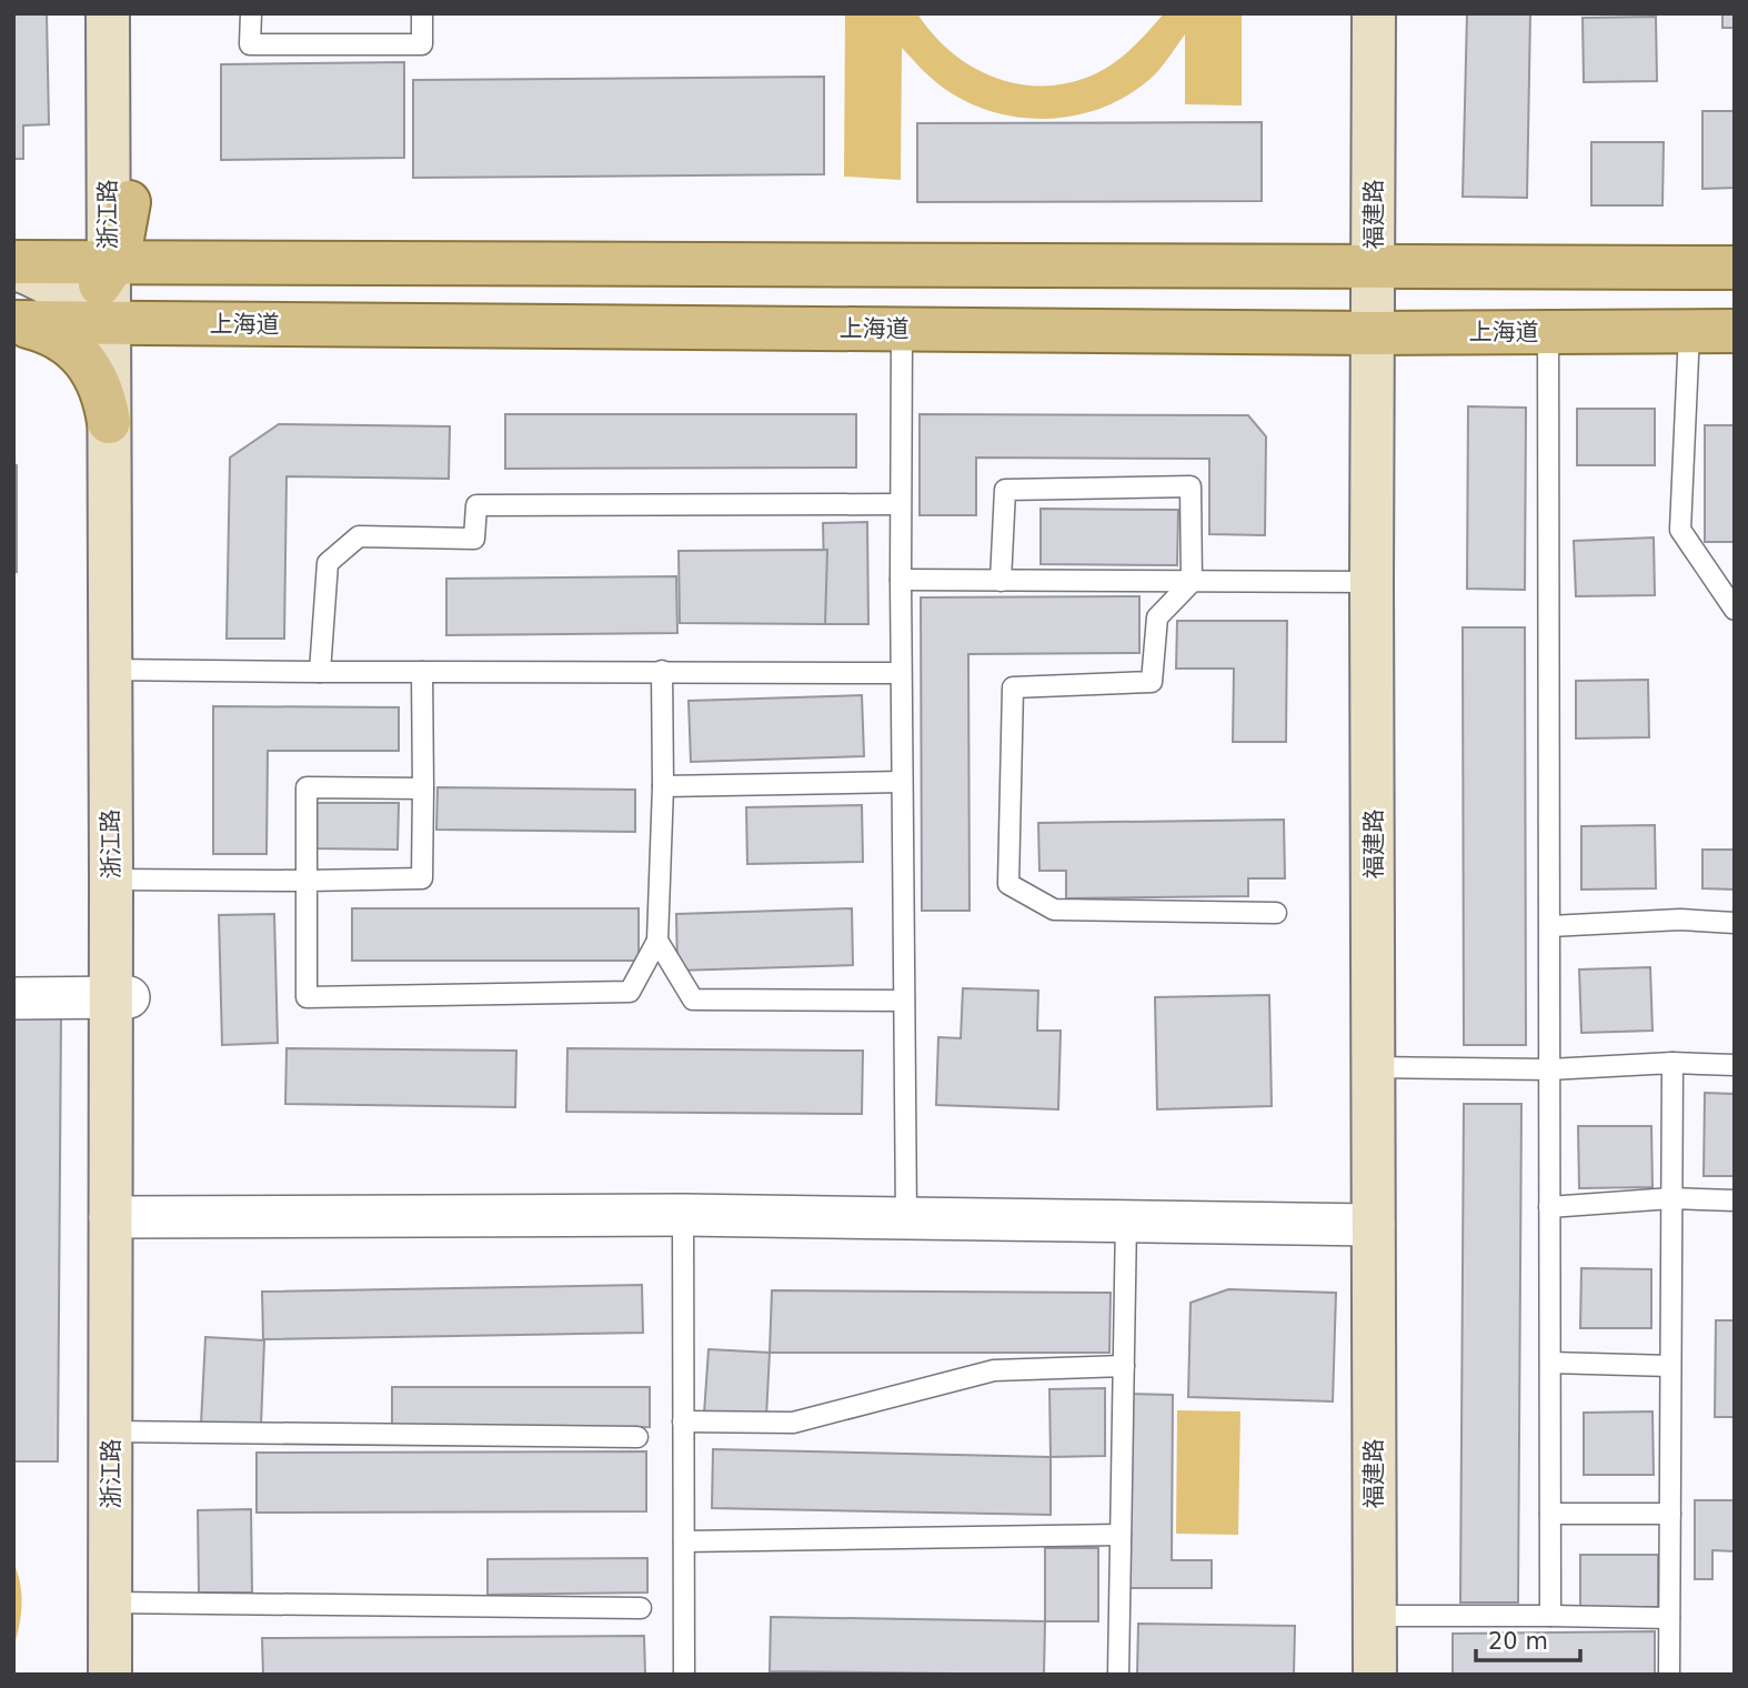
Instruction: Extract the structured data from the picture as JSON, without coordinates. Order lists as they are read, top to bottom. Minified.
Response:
{"streets":{"main road":["上海道"],"street":["浙江路","福建路"]},"crossings":[["浙江路","上海道"],["福建路","上海道"]],"scale_bar":"20 m"}
